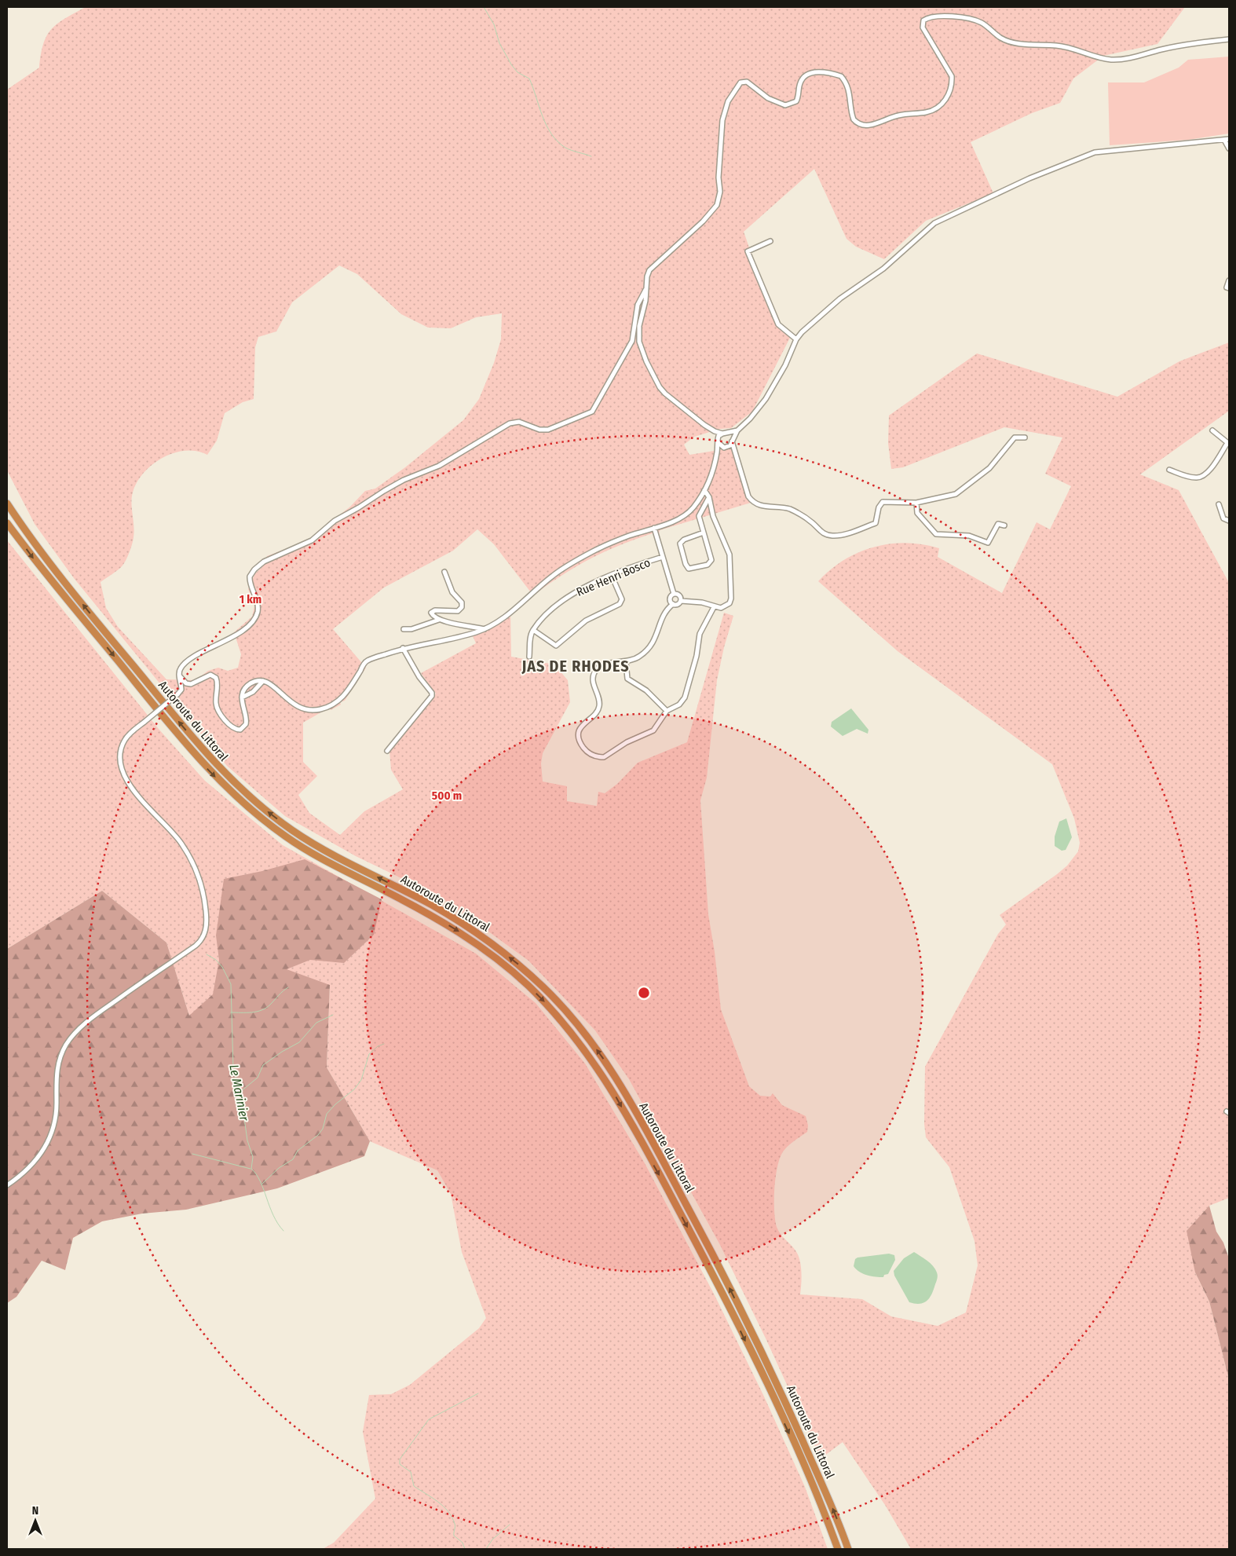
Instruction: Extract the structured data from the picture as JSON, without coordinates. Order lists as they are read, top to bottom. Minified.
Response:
{"streets":{"highway":["Autoroute du Littoral"],"street":["Rue Henri Bosco"]},"districts":["JAS DE RHODES"],"water":["Le Marinier"],"north":"top","rings":["1 km","500 m"]}
